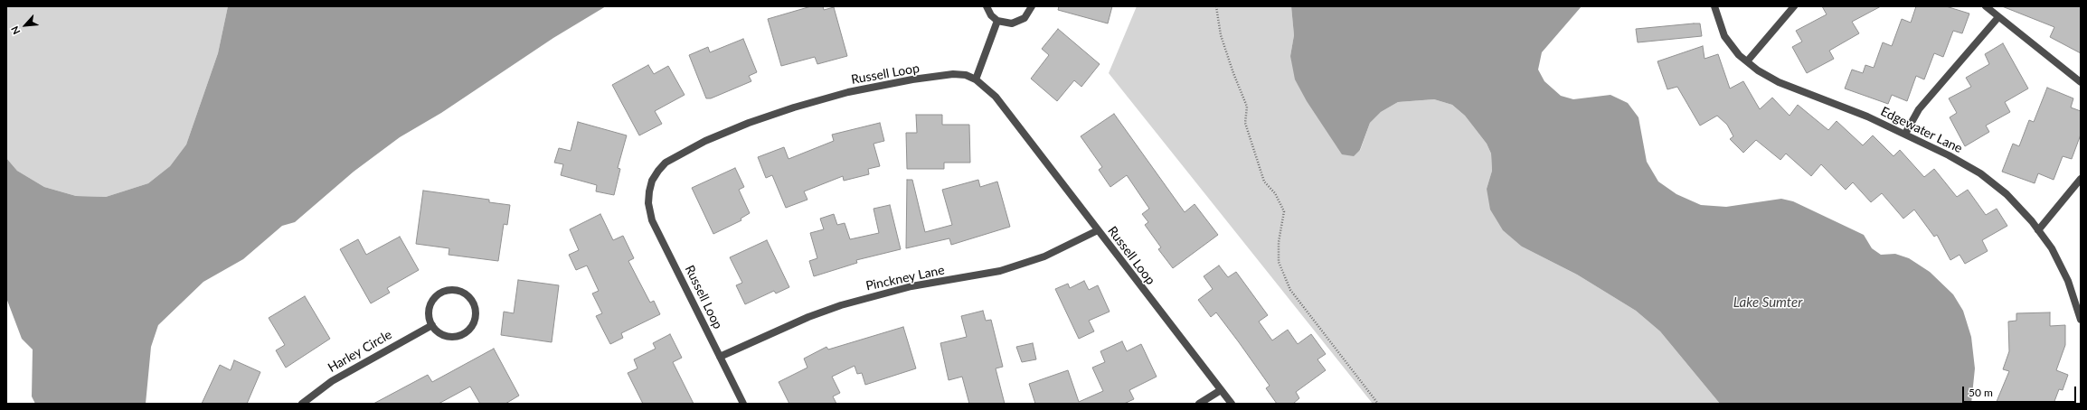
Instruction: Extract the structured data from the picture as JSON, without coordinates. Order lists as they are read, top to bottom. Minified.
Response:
{"streets":{"street":["Russell Loop","Edgewater Lane","Pinckney Lane","Harley Circle"]},"crossings":[["Russell Loop","Pinckney Lane"]],"water":["Lake Sumter"],"scale_bar":"50 m","north":"bottom left"}
